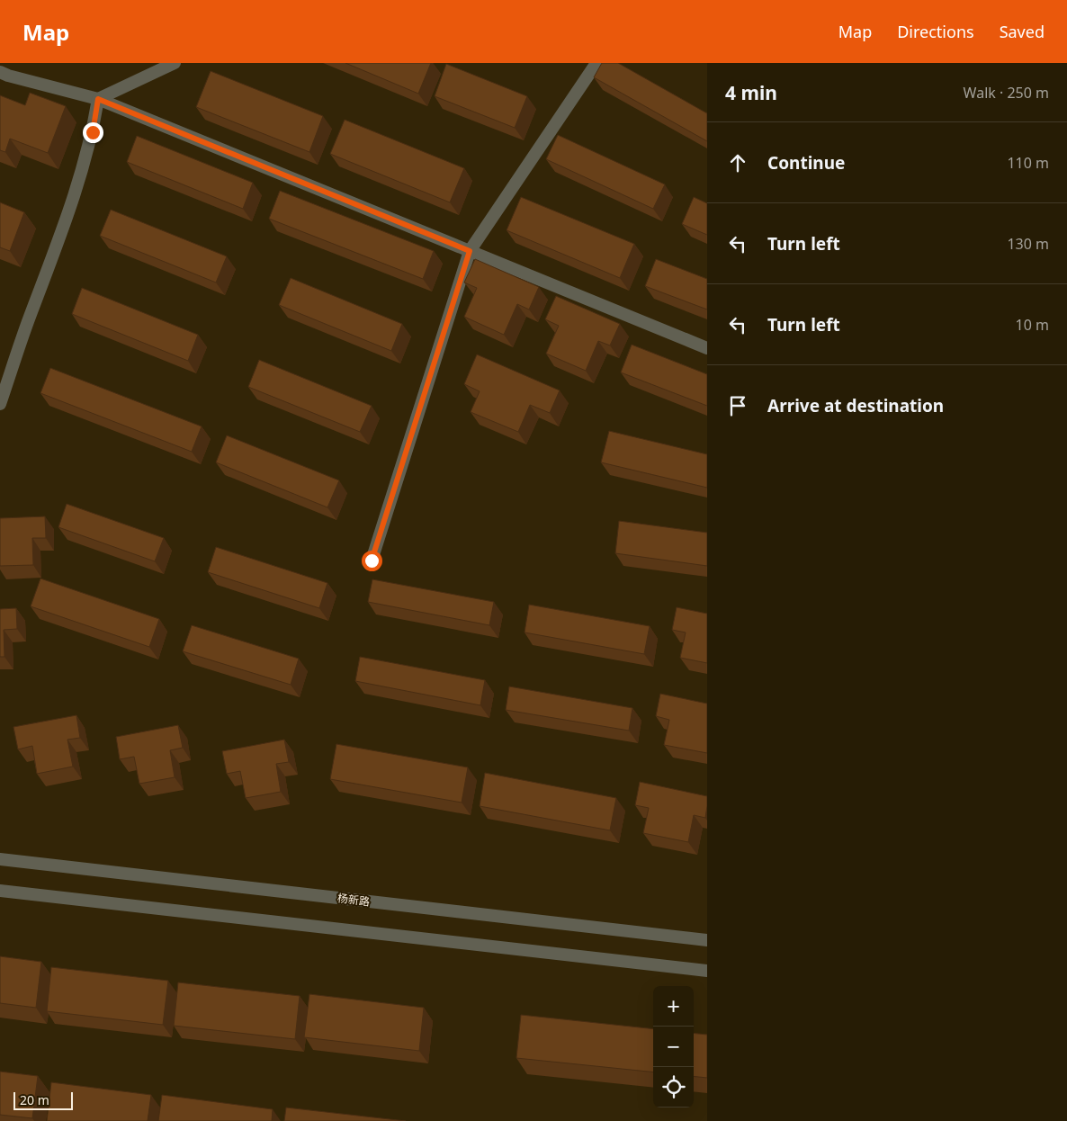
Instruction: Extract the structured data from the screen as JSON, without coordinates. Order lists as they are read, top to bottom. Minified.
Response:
{"streets":{"street":["杨新路"]},"scale_bar":"20 m","page":{"header":"Map","nav":["Map","Directions","Saved"],"heading":["4 min","Walk · 250 m"],"list":[["Continue","110 m"],["Turn left","130 m"],["Turn left","10 m"],"Arrive at destination"],"map_buttons":["+","−"],"scale":"20 m"}}
